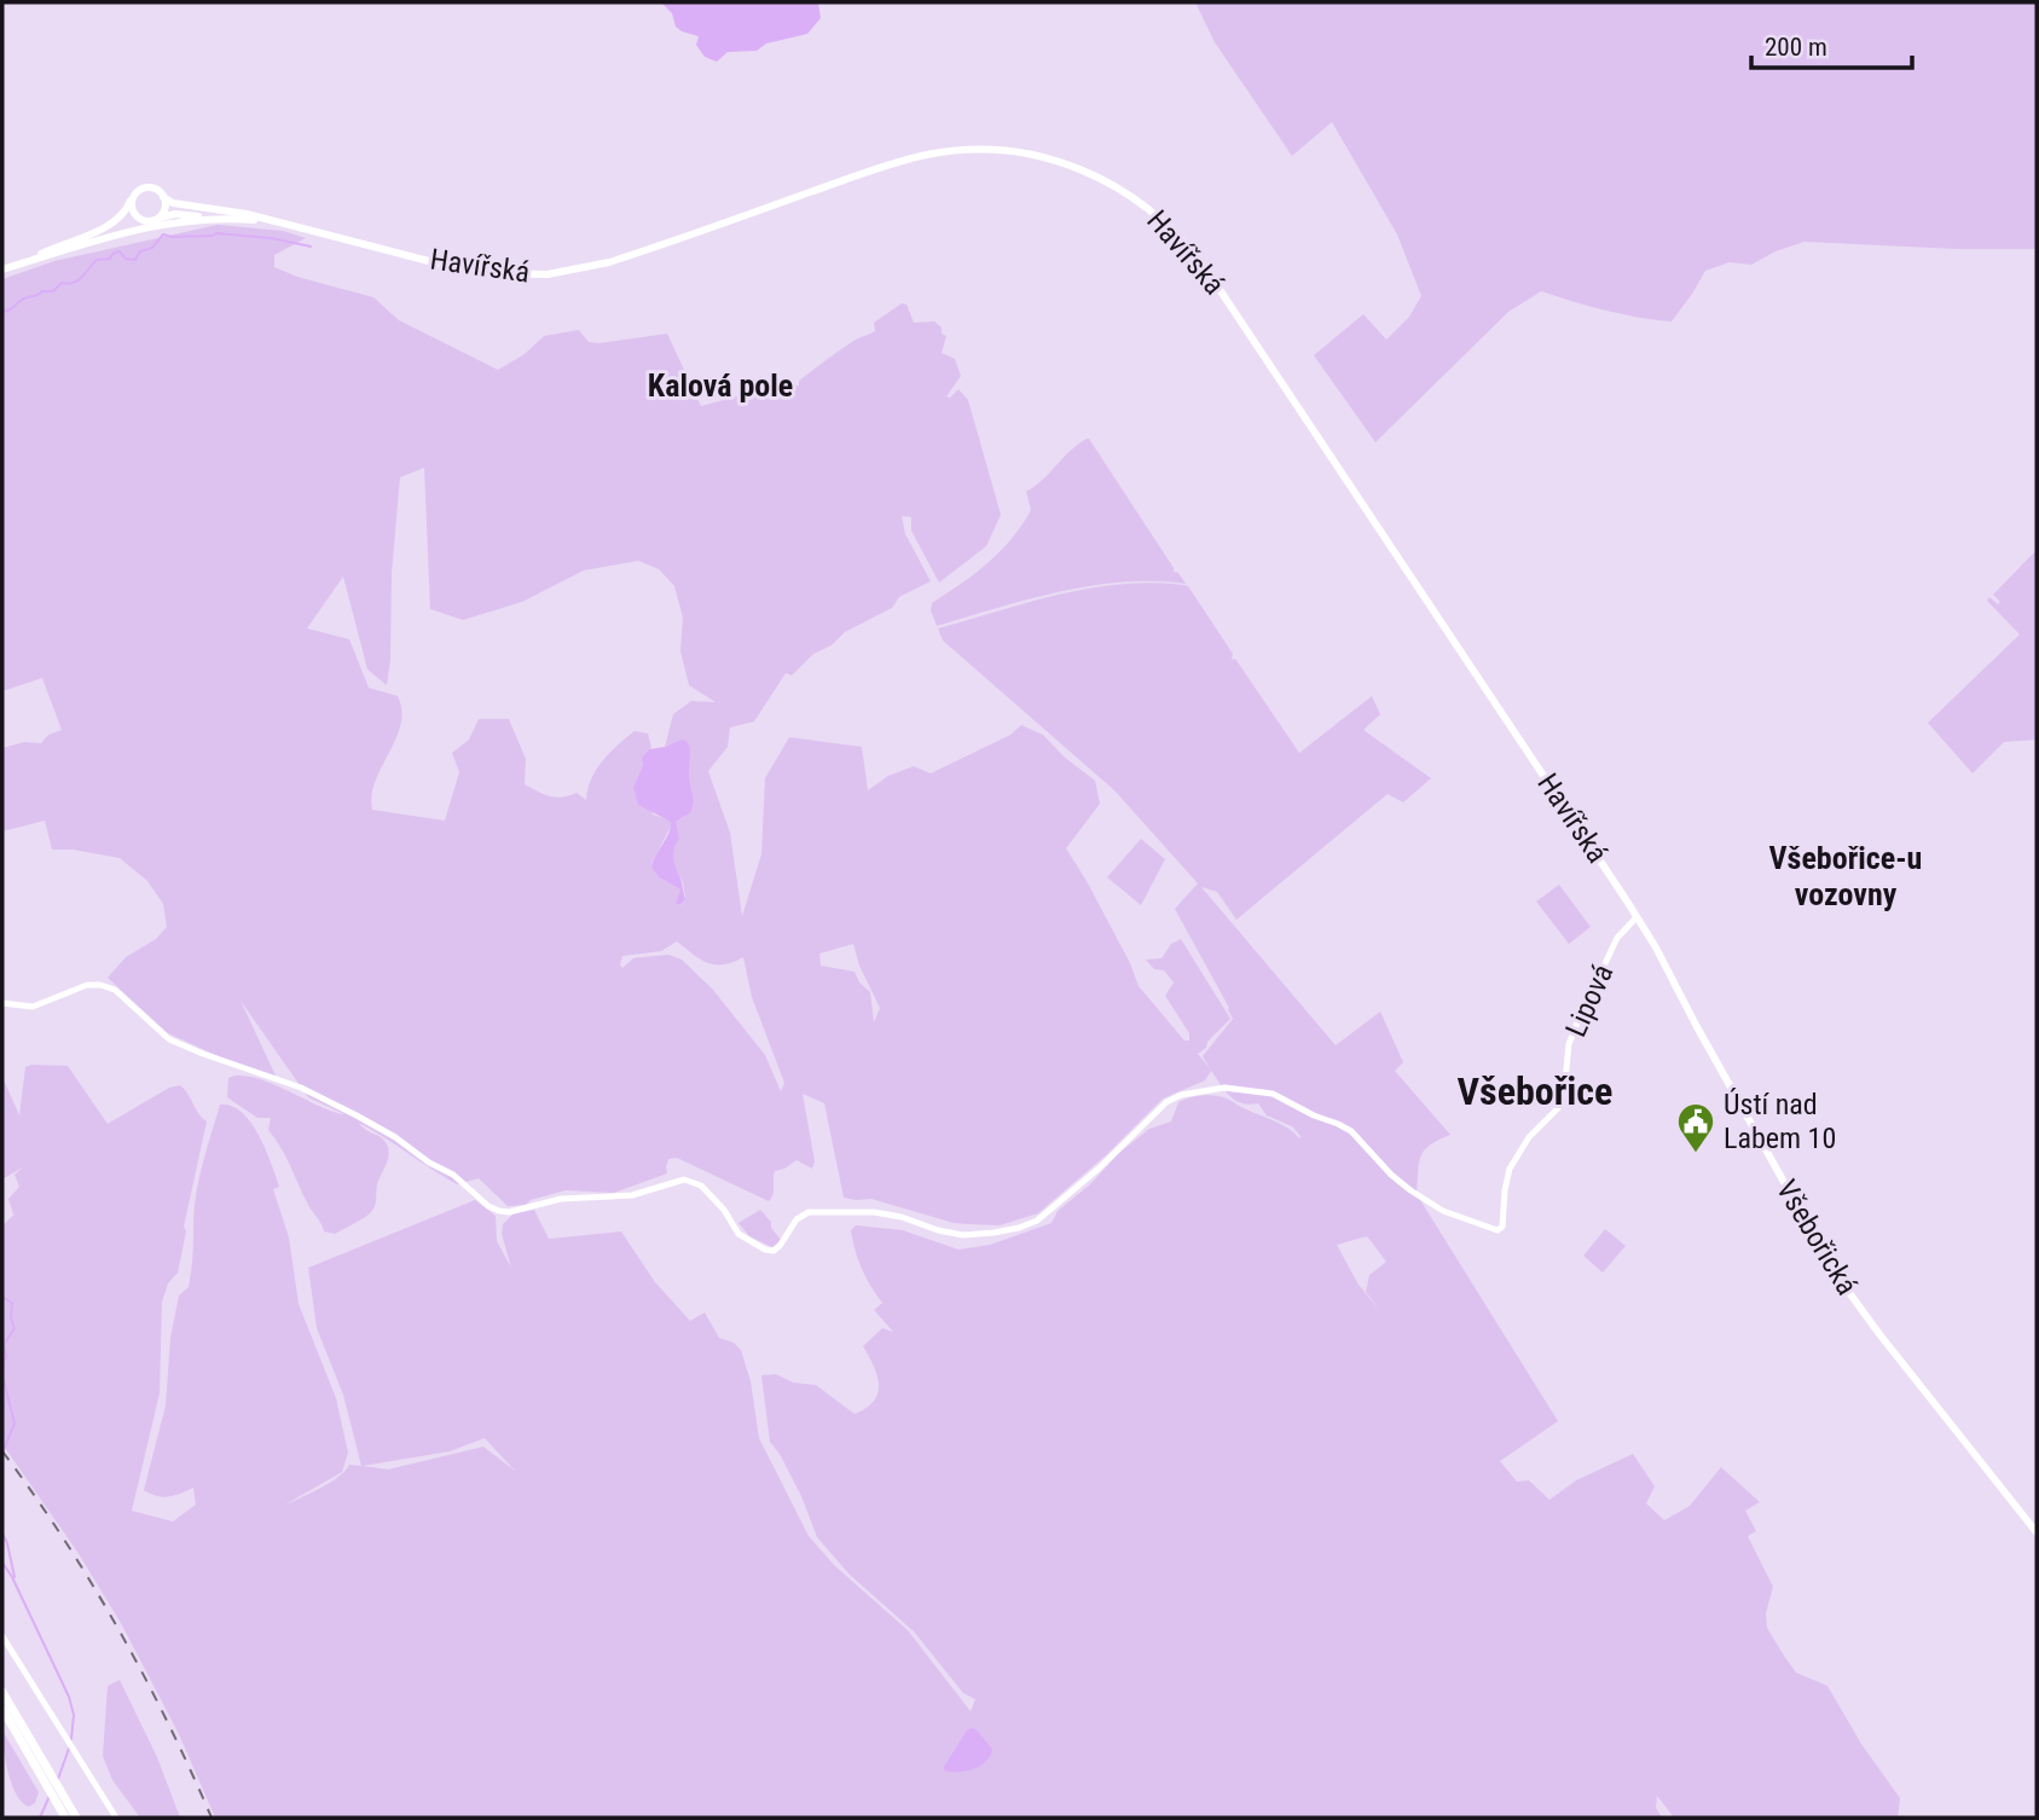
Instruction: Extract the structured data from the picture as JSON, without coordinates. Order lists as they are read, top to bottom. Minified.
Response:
{"streets":{"main road":["Havířská","Všebořická"],"street":["Lipová"]},"crossings":[["Havířská","Lipová"],["Havířská","Všebořická"],["Lipová","Všebořická"]],"districts":["Kalová pole","Všebořice-u vozovny","Všebořice"],"places":{"public building":["Ústí nad Labem 10"]},"scale_bar":"200 m"}
